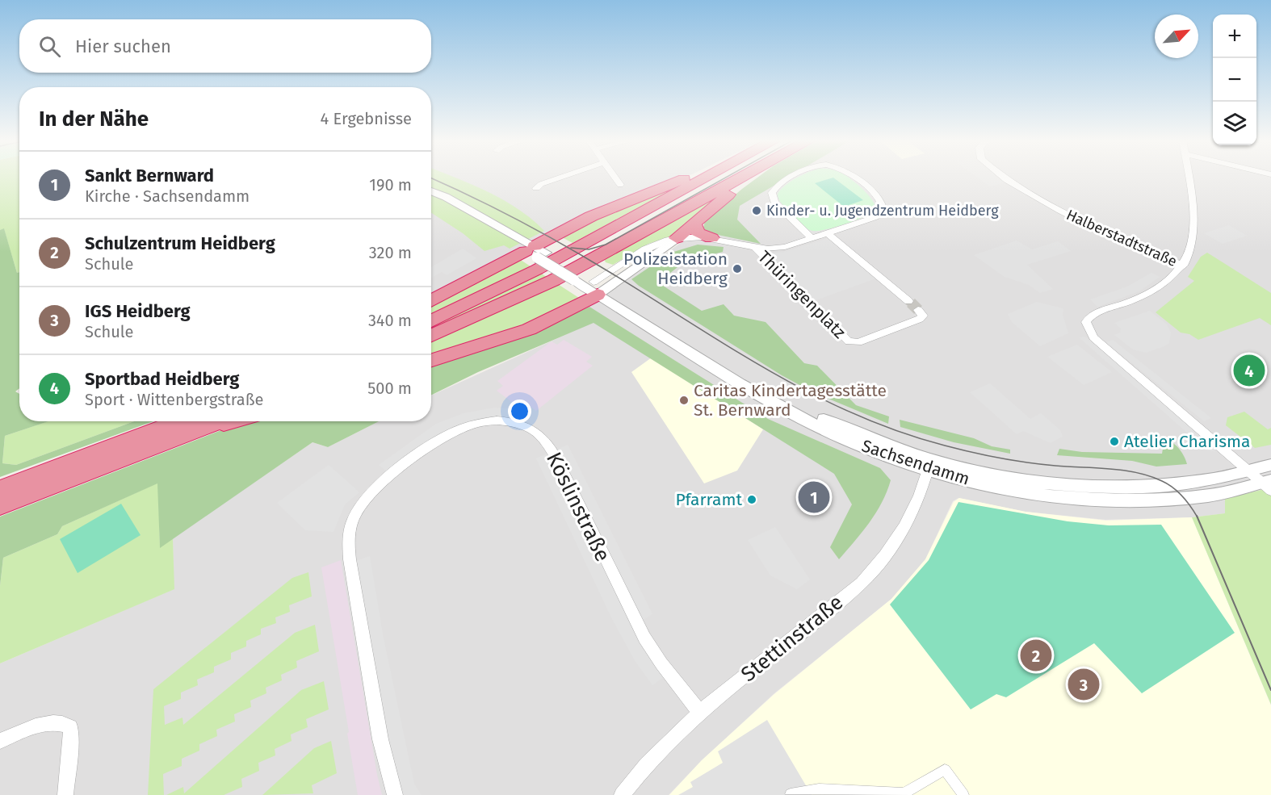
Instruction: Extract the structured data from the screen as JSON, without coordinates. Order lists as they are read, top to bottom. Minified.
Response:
{"streets":{"street":["Halberstadtstraße","Thüringenplatz","Sachsendamm","Köslinstraße","Stettinstraße"]},"crossings":[["Sachsendamm","Stettinstraße"],["Köslinstraße","Stettinstraße"]],"places":["Kinder- u. Jugendzentrum Heidberg","Polizeistation Heidberg","Caritas Kindertagesstätte St. Bernward","Atelier Charisma","Pfarramt"],"north":"top right","page":{"map_buttons":["+","−"],"search":"Hier suchen","heading":["In der Nähe","4 Ergebnisse"],"list":[{"mark":"1","name":"Sankt Bernward","note":"Kirche · Sachsendamm","value":"190 m"},{"mark":"2","name":"Schulzentrum Heidberg","note":"Schule","value":"320 m"},{"mark":"3","name":"IGS Heidberg","note":"Schule","value":"340 m"},{"mark":"4","name":"Sportbad Heidberg","note":"Sport · Wittenbergstraße","value":"500 m"}],"pins":["4","1","2","3"]}}
